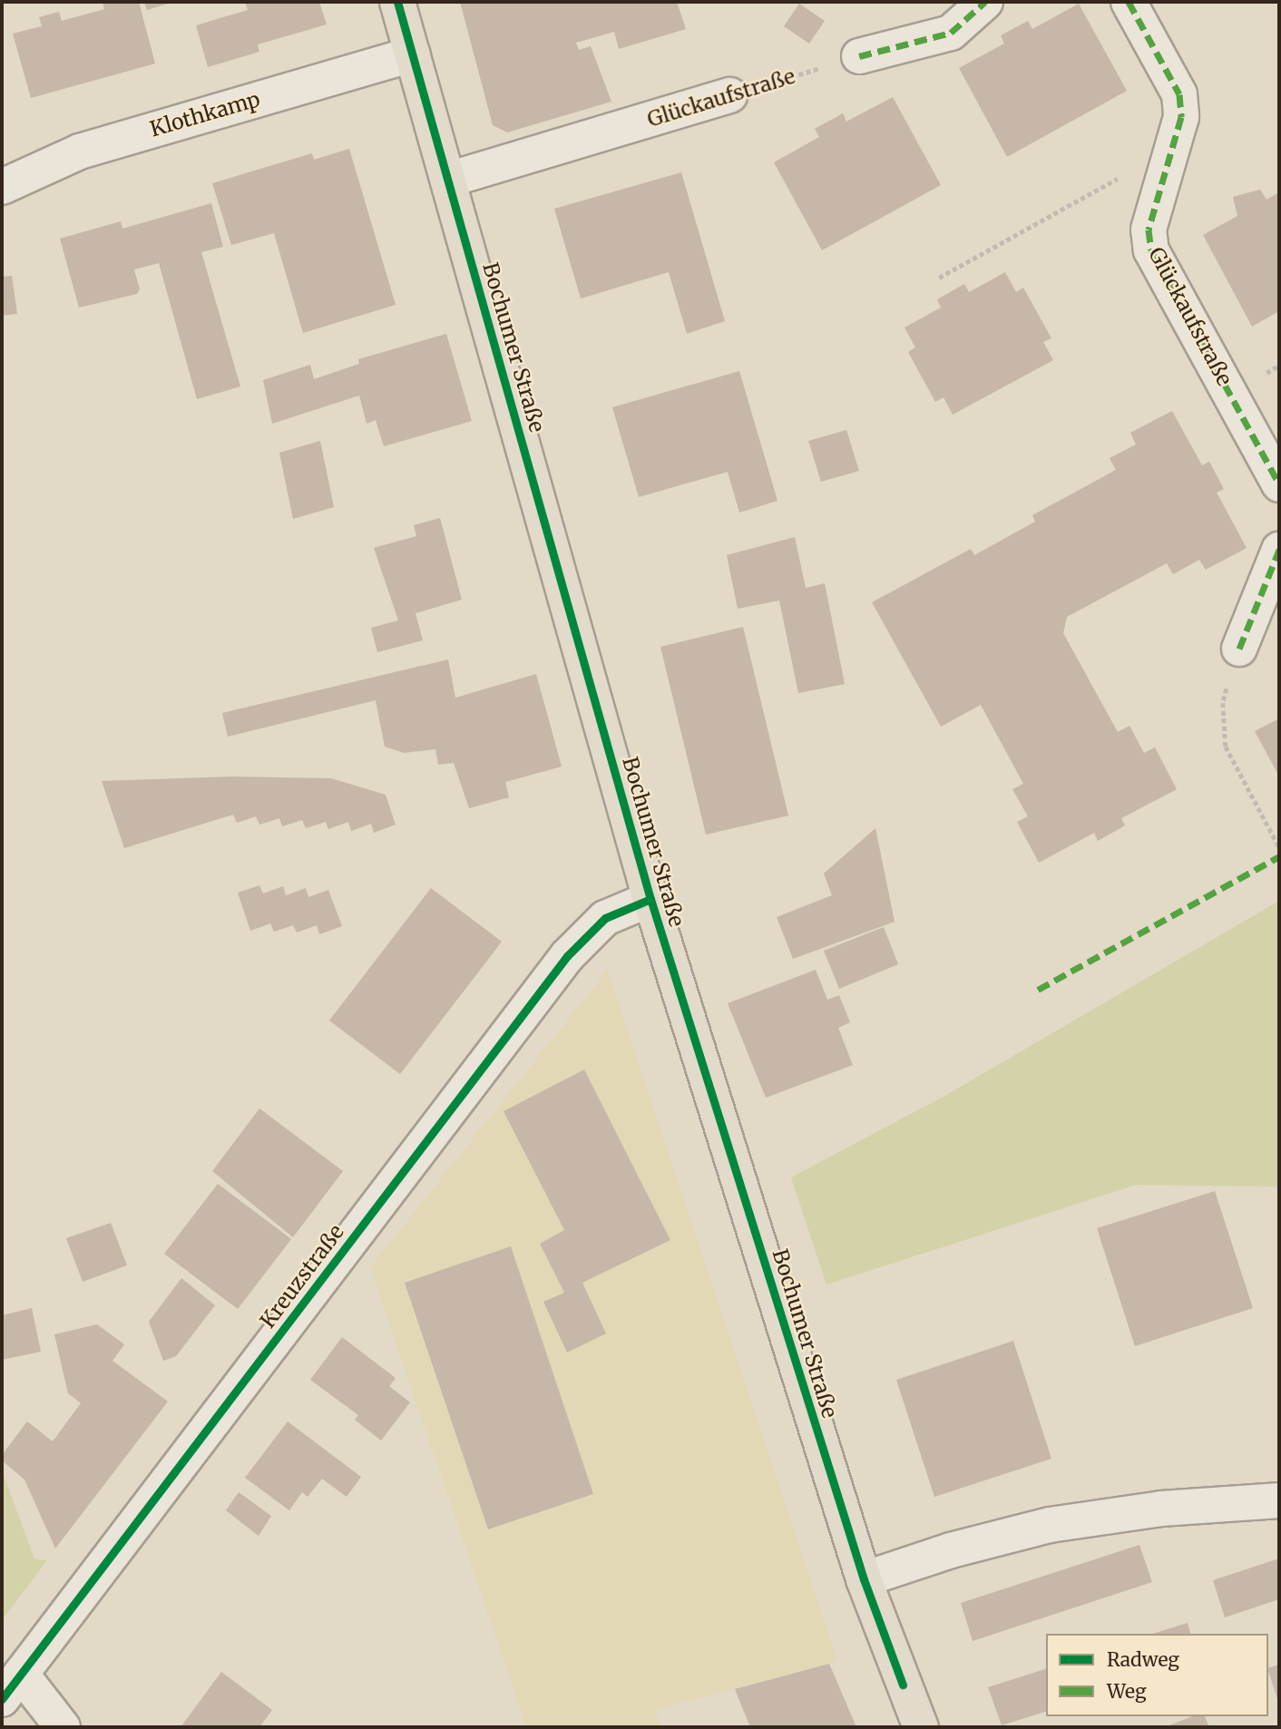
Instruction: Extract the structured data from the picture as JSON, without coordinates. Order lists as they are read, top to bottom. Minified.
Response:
{"streets":{"main road":["Bochumer Straße"],"street":["Glückaufstraße","Klothkamp","Kreuzstraße"]},"crossings":[["Glückaufstraße","Bochumer Straße"],["Klothkamp","Bochumer Straße"],["Bochumer Straße","Kreuzstraße"]],"legend":["Radweg","Weg"]}
